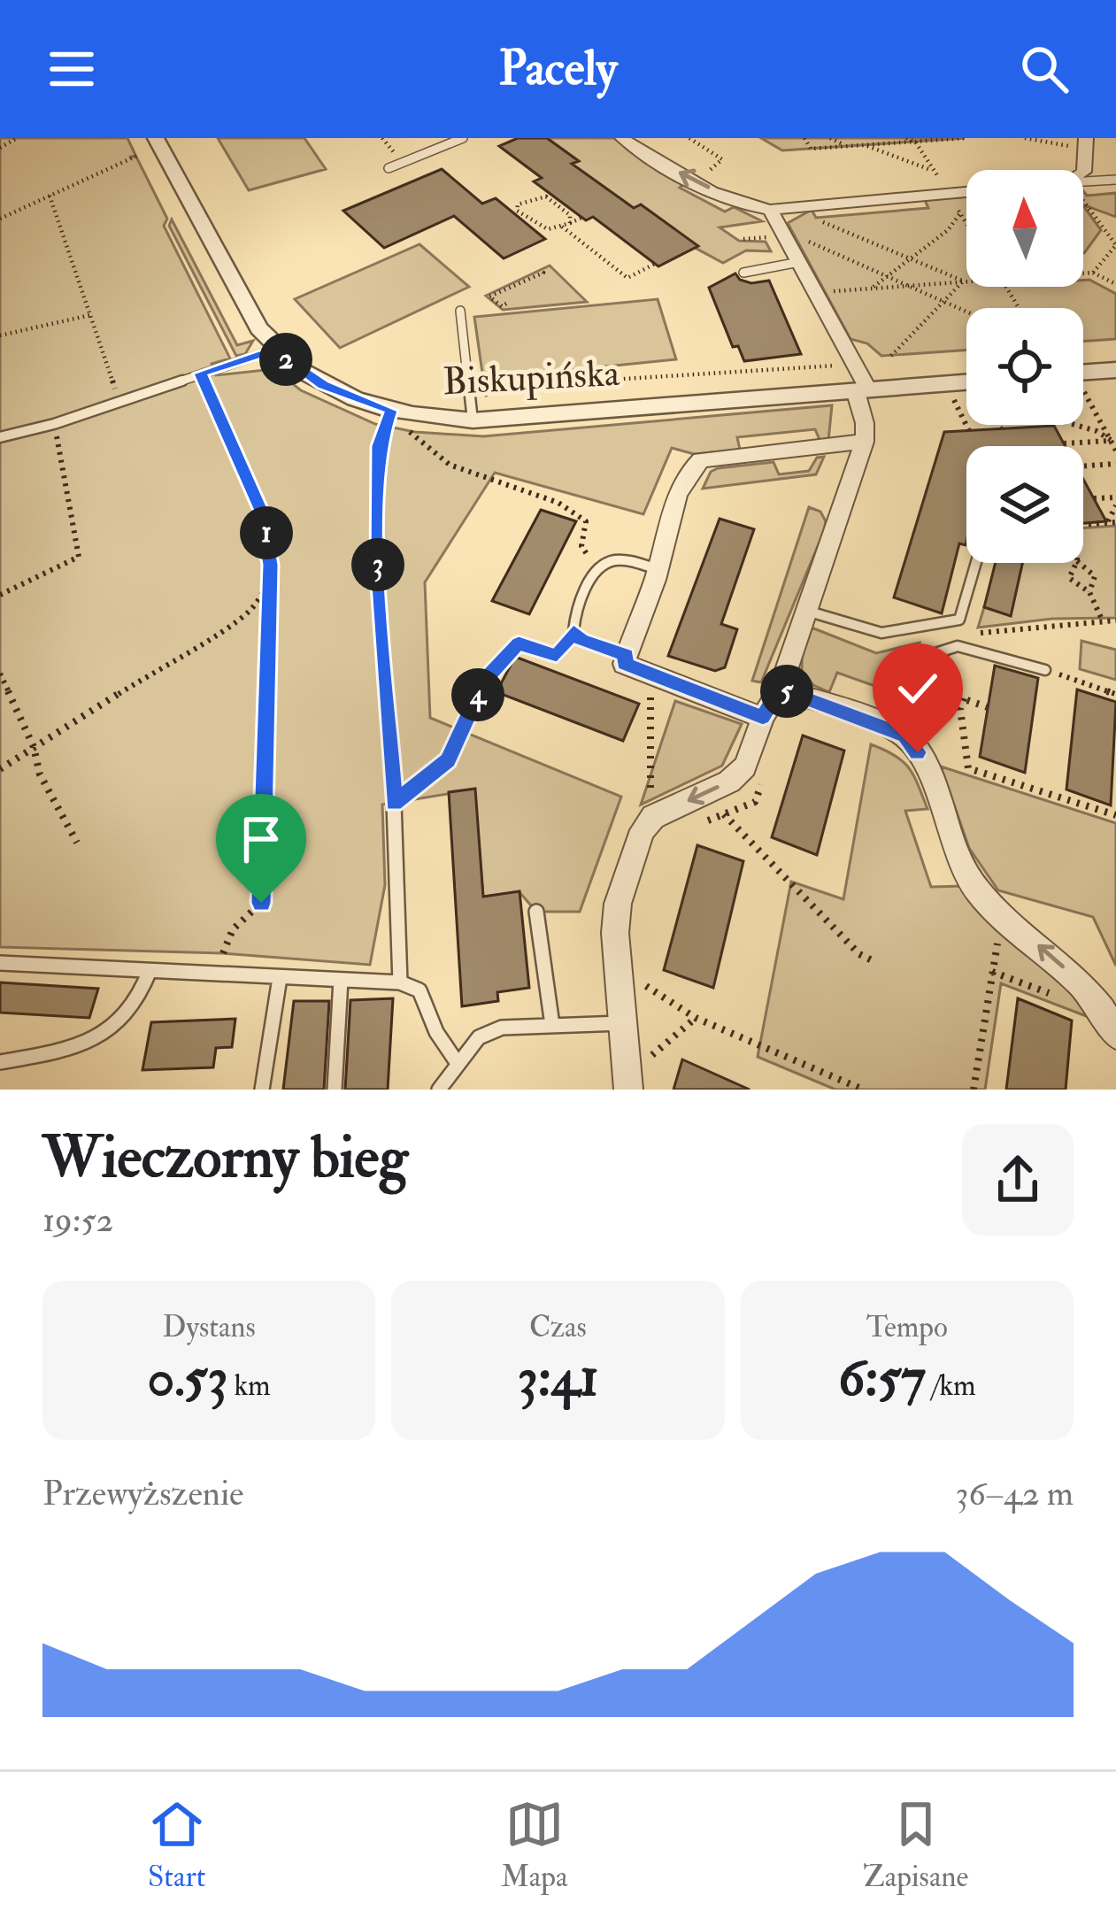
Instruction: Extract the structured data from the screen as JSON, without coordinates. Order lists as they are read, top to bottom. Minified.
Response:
{"streets":{"street":["Biskupińska"]},"north":"top","page":{"header":"Pacely","pins":["2","1","3","5","4"],"heading":["Wieczorny bieg","19:52"],"stats":[["Dystans","0.53 km"],["Czas","3:41"],["Tempo","6:57 /km"]],"chart":["Przewyższenie","36–42 m"],"tabs":["Start","Mapa","Zapisane"]}}
